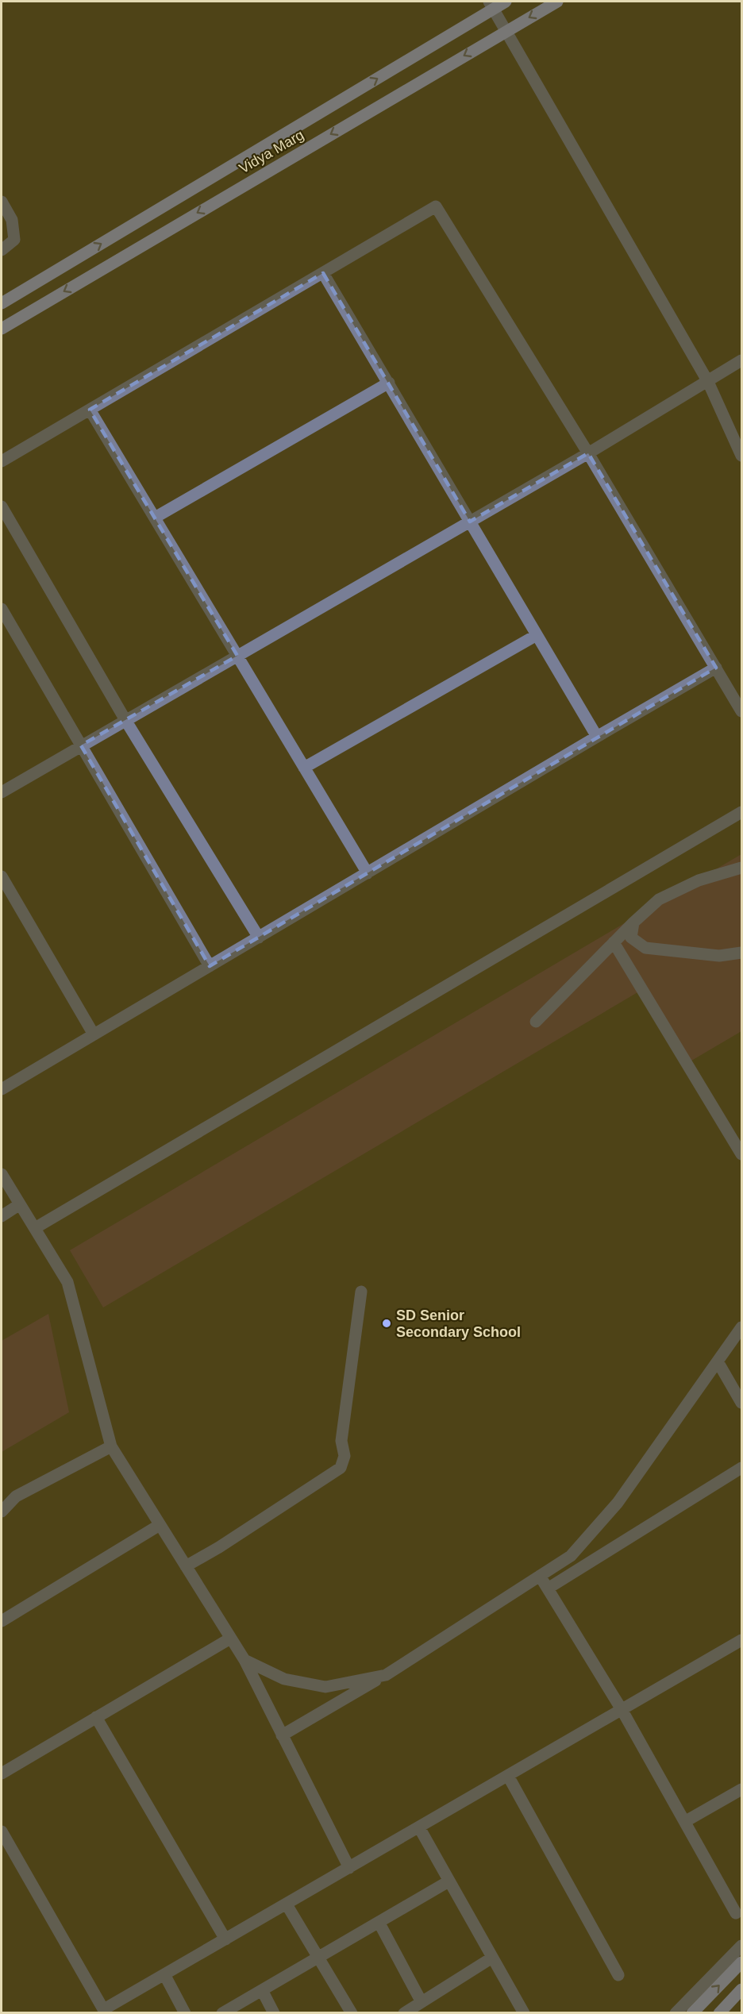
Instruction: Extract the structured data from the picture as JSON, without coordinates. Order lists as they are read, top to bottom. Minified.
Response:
{"streets":{"main road":["Vidya Marg"]},"places":["SD Senior Secondary School"]}
